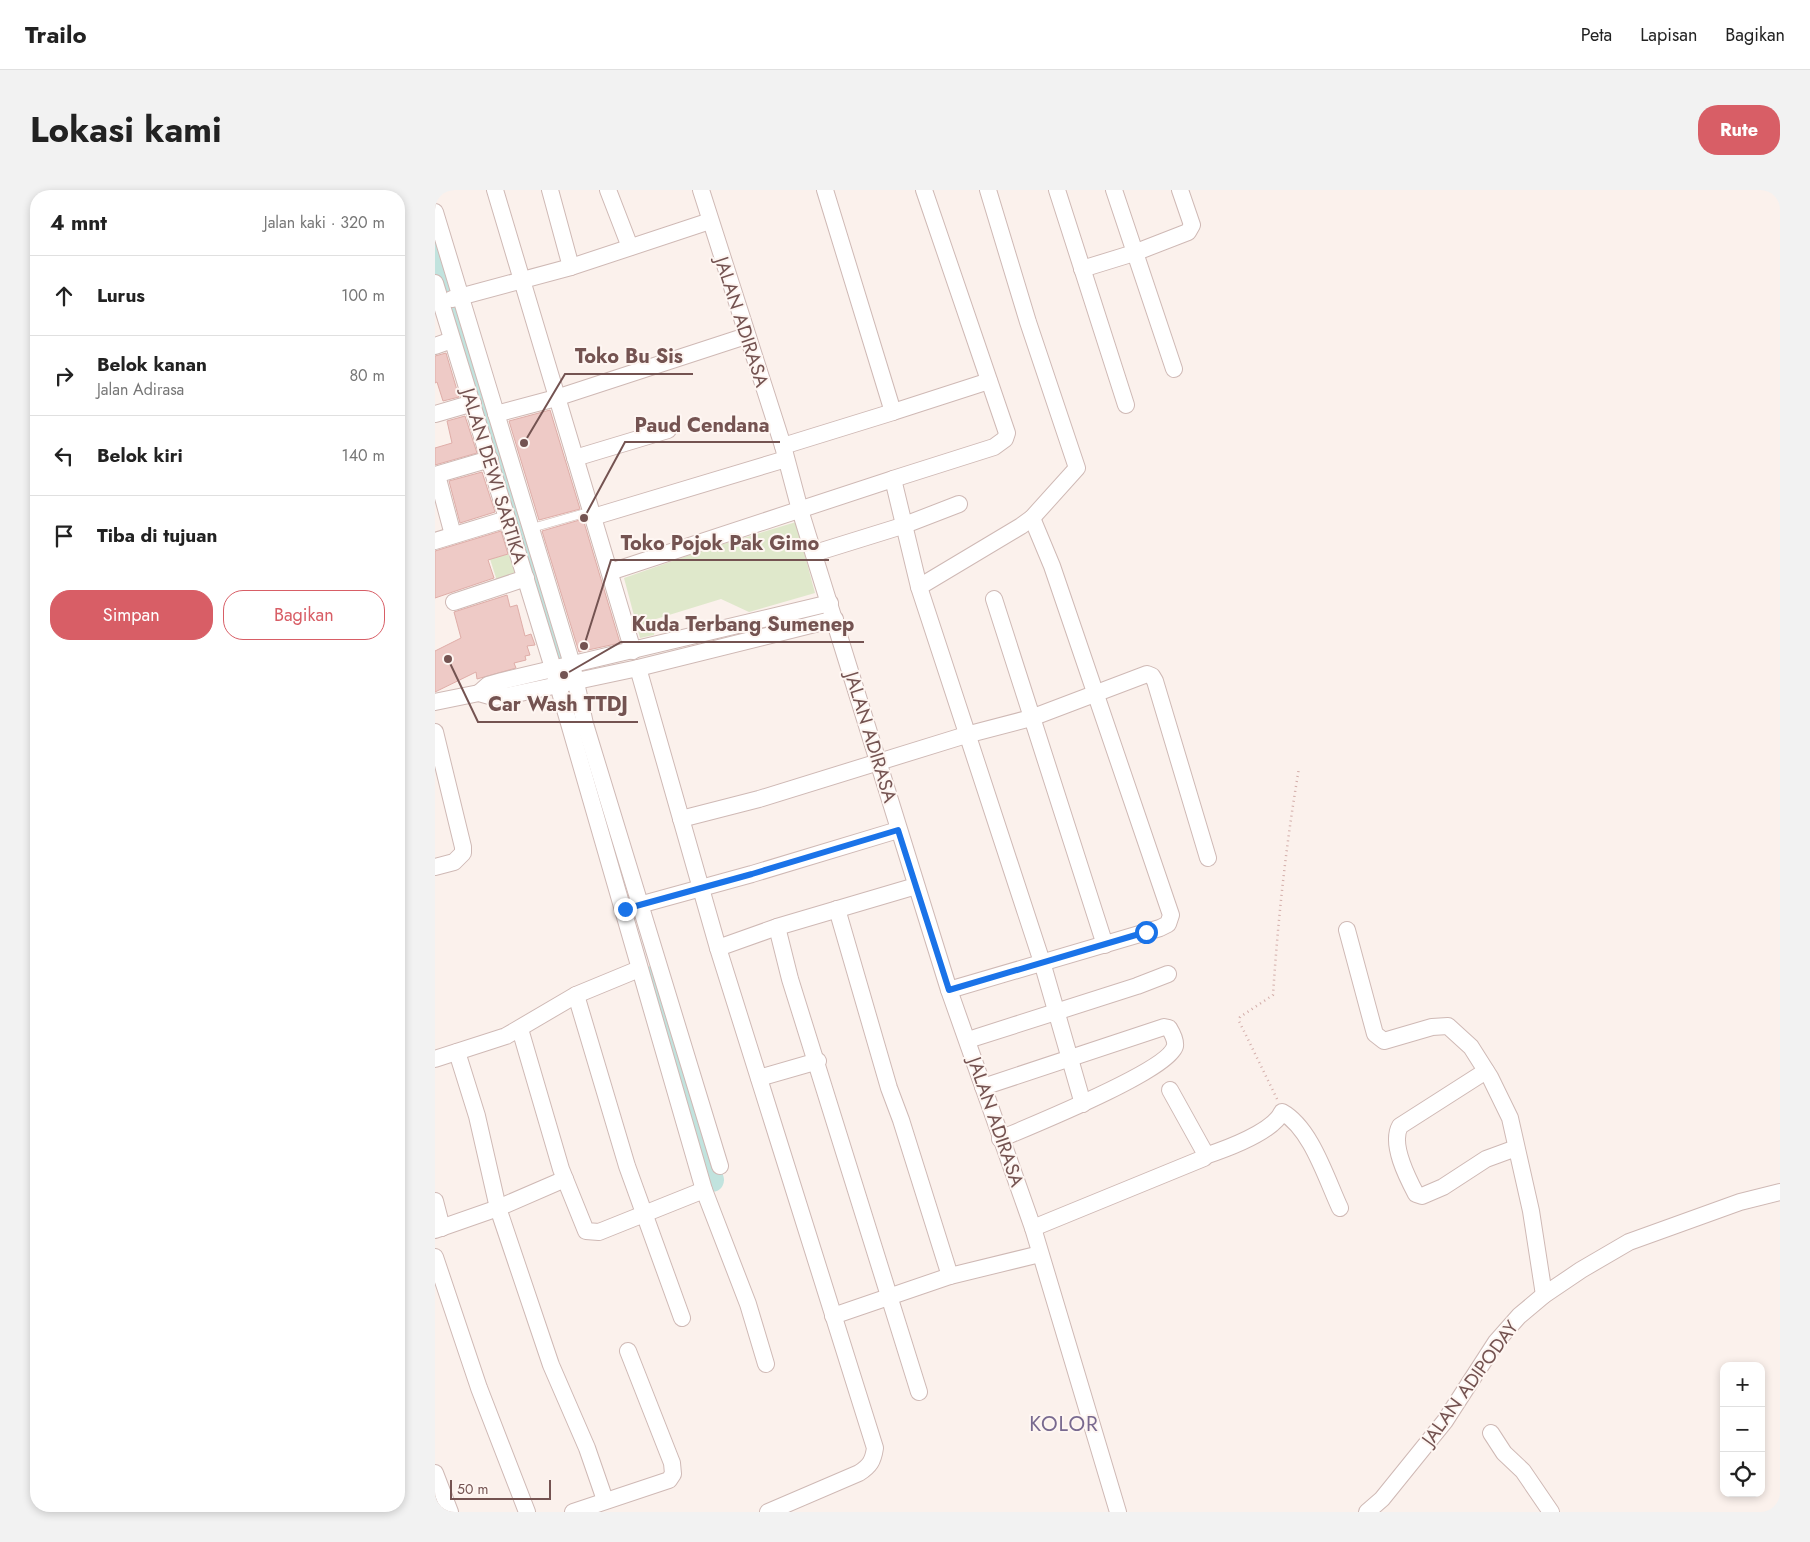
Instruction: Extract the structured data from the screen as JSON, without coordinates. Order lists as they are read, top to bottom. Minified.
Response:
{"streets":{"street":["JALAN ADIRASA","JALAN DEWI SARTIKA","JALAN ADIPODAY"]},"districts":["KOLOR"],"places":["Toko Bu Sis","Paud Cendana","Toko Pojok Pak Gimo","Car Wash TTDJ","Kuda Terbang Sumenep"],"scale_bar":"50 m","page":{"header":"Trailo","nav":["Peta","Lapisan","Bagikan"],"title":"Lokasi kami","buttons":["Rute",["Simpan","Bagikan"]],"heading":["4 mnt","Jalan kaki · 320 m"],"list":[["Lurus","100 m"],["Belok kanan","Jalan Adirasa","80 m"],["Belok kiri","140 m"],"Tiba di tujuan"],"map_buttons":["+","−"],"scale":"50 m"}}
